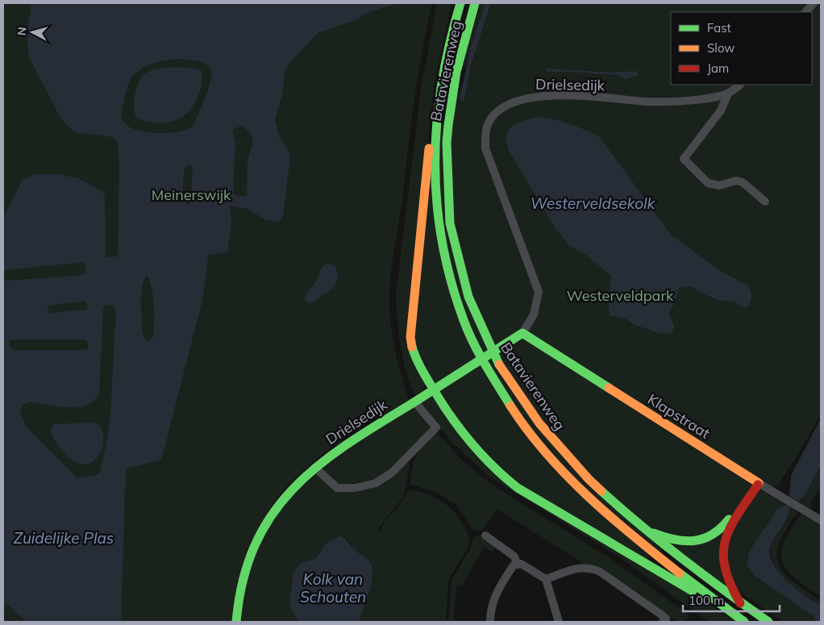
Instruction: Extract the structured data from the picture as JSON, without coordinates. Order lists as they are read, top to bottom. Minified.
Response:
{"streets":{"main road":["Batavierenweg","Drielsedijk","Klapstraat"]},"crossings":[["Drielsedijk","Klapstraat"]],"water":["Westerveldsekolk","Zuidelijke Plas","Kolk van Schouten"],"parks":["Meinerswijk","Westerveldpark"],"legend":["Fast","Slow","Jam"],"scale_bar":"100 m","north":"left"}
